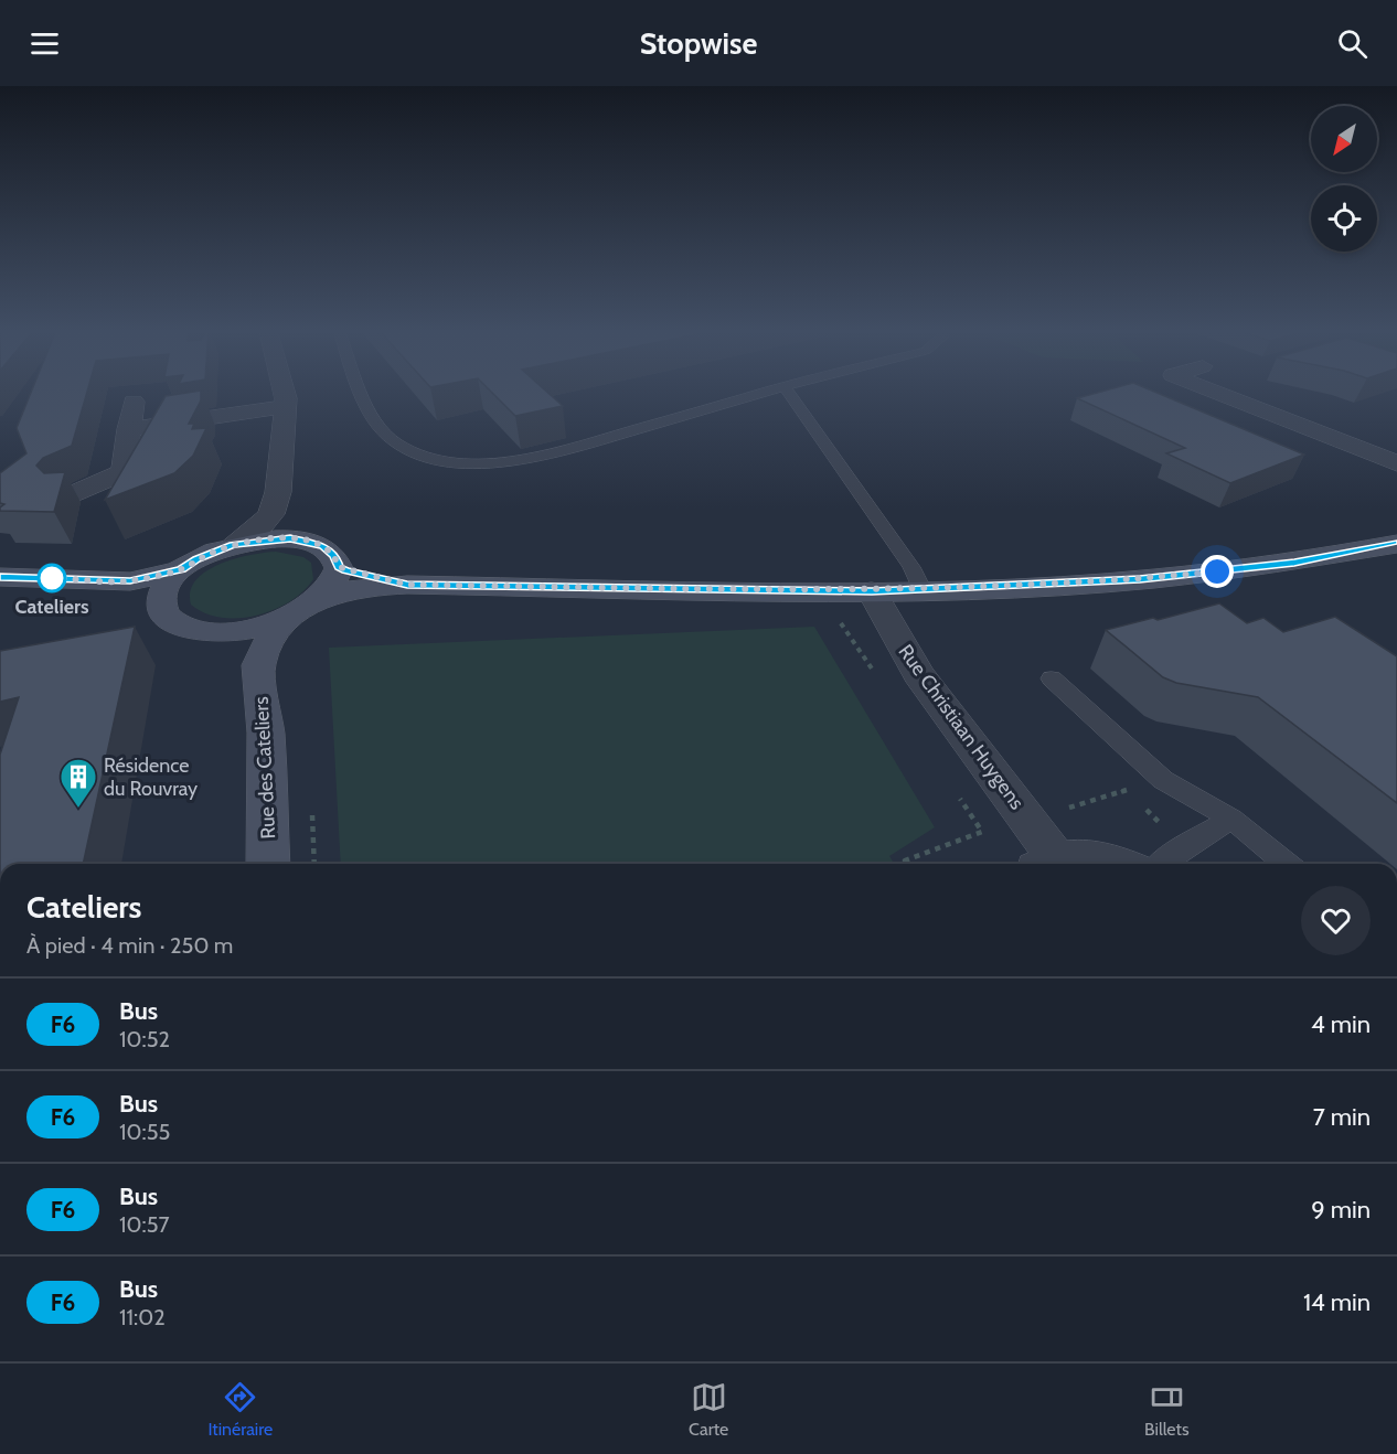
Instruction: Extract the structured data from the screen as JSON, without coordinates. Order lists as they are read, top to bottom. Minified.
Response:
{"streets":{"street":["Rue Christiaan Huygens","Rue des Cateliers"]},"places":{"other":["Cateliers"],"building":["Résidence du Rouvray"]},"lines":["bus line F6"],"north":"bottom left","page":{"header":"Stopwise","heading":["Cateliers","À pied · 4 min · 250 m"],"list":[{"mark":"F6","name":"Bus","note":"10:52","value":"4 min"},{"mark":"F6","name":"Bus","note":"10:55","value":"7 min"},{"mark":"F6","name":"Bus","note":"10:57","value":"9 min"},{"mark":"F6","name":"Bus","note":"11:02","value":"14 min"}],"tabs":["Itinéraire","Carte","Billets"]}}
